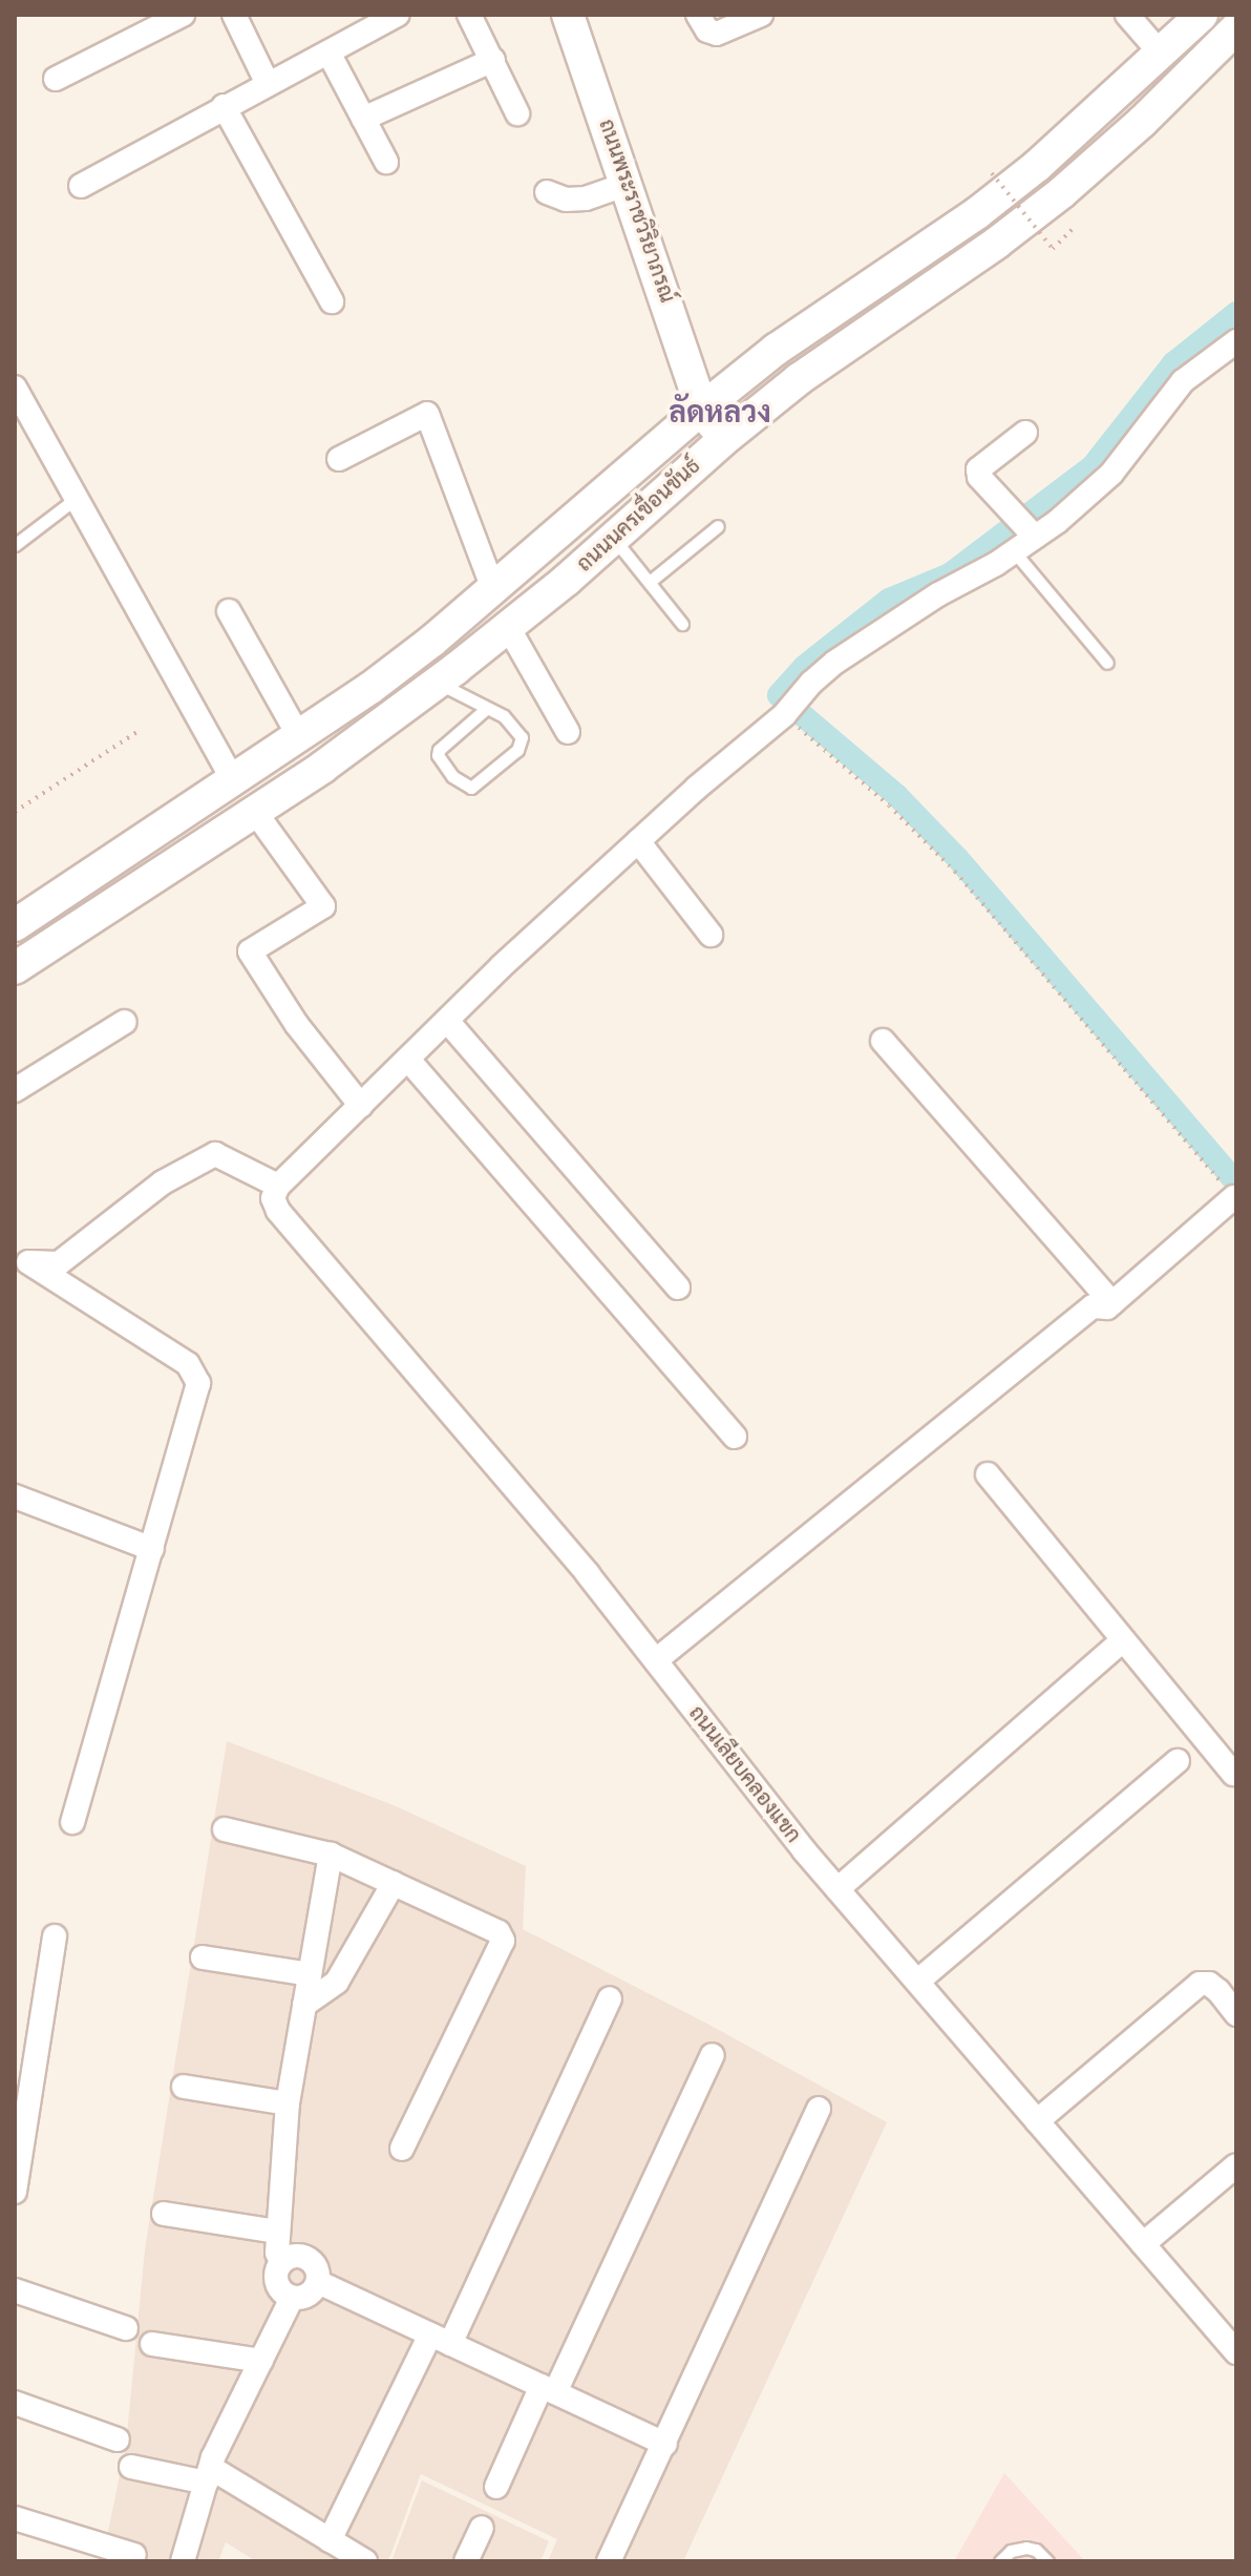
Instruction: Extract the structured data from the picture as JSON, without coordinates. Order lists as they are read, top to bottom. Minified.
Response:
{"streets":{"main road":["ถนนพระราชวิริยาภรณ์","ถนนนครเขื่อนขันธ์"],"street":["ถนนเลียบคลองแขก"]},"crossings":[["ถนนพระราชวิริยาภรณ์","ถนนนครเขื่อนขันธ์"]],"districts":["ลัดหลวง"]}
